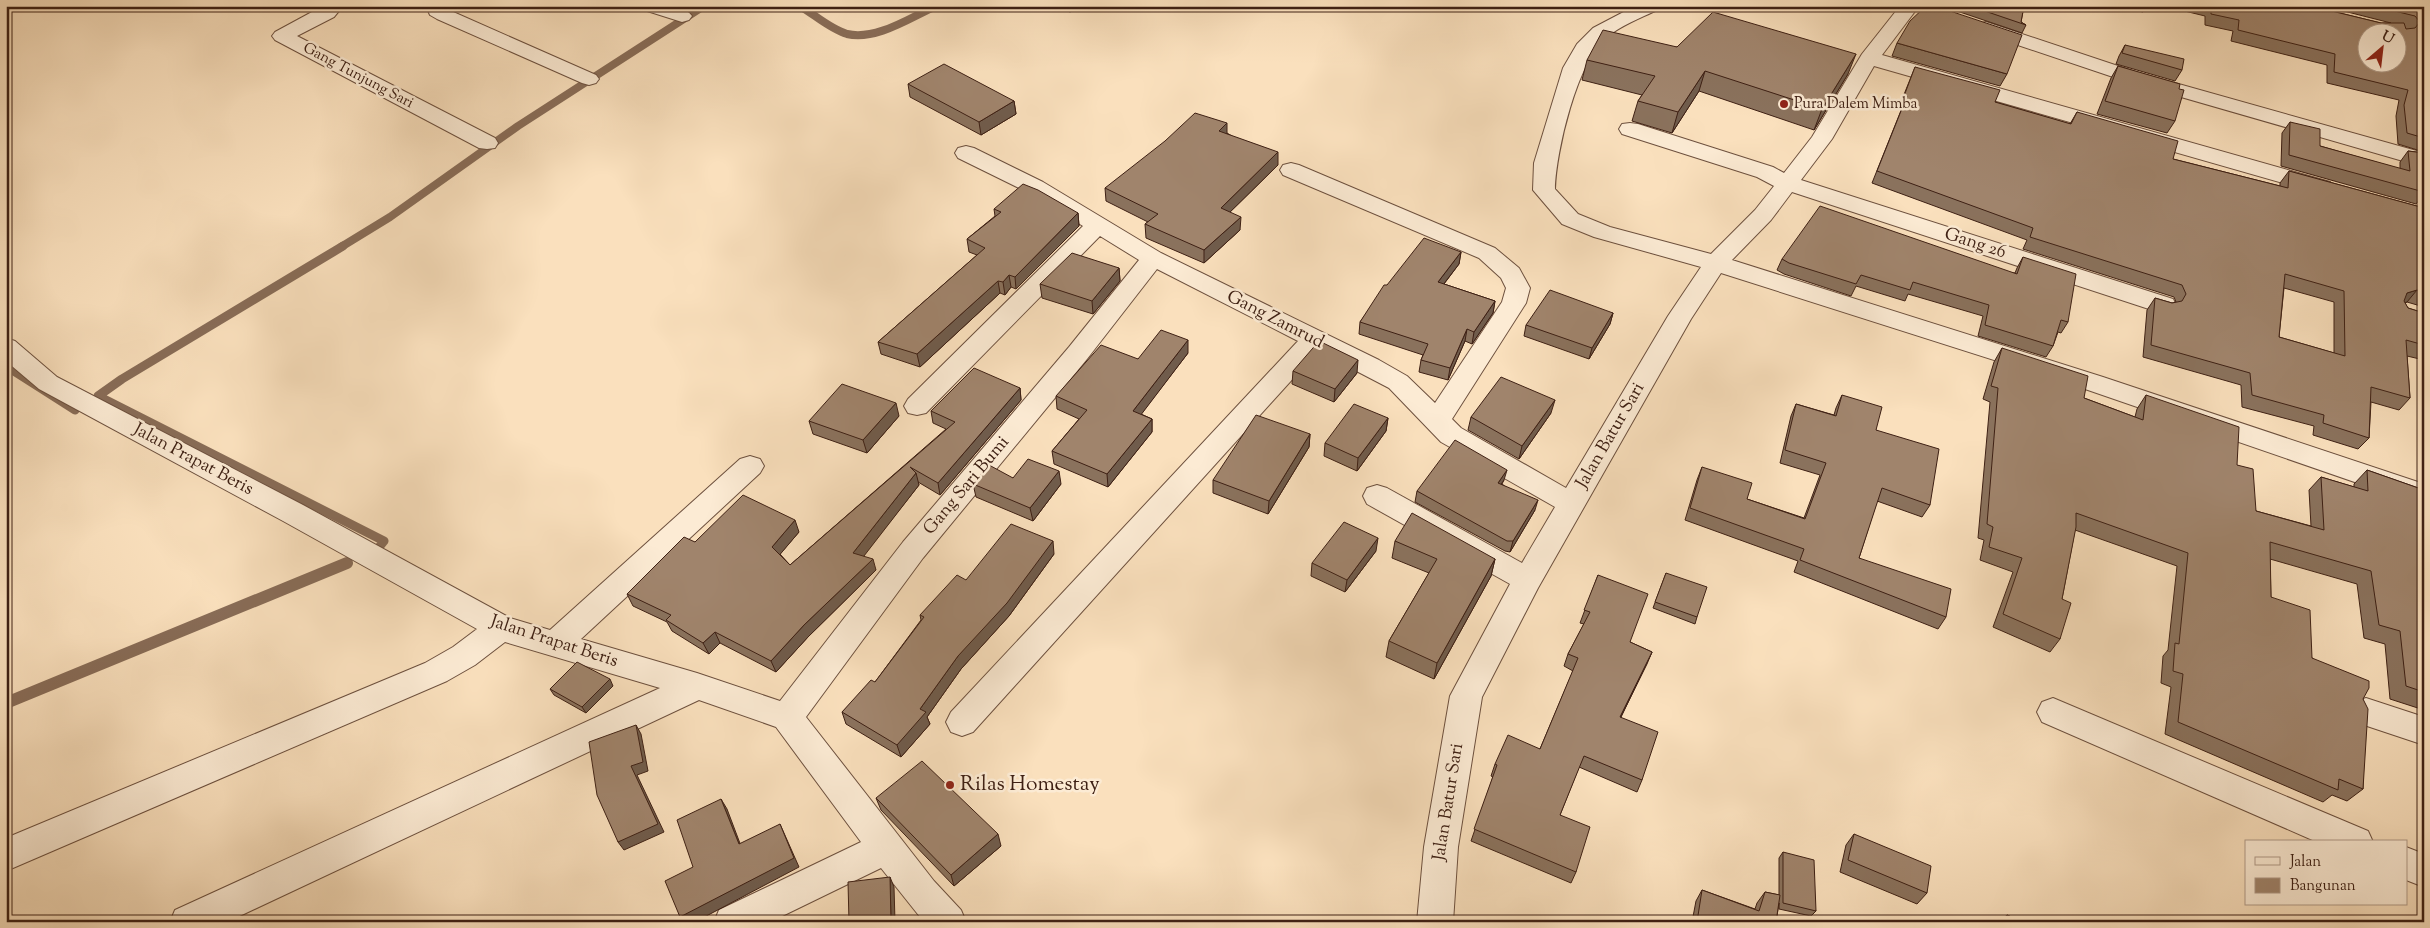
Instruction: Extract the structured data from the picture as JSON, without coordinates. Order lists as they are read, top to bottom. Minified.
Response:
{"streets":{"street":["Gang Tunjung Sari","Gang 26","Gang Zamrud","Jalan Batur Sari","Jalan Prapat Beris","Gang Sari Bumi"]},"crossings":[["Gang 26","Jalan Batur Sari"],["Gang Zamrud","Jalan Batur Sari"],["Gang Zamrud","Gang Sari Bumi"],["Jalan Prapat Beris","Gang Sari Bumi"]],"places":["Pura Dalem Mimba","Rilas Homestay"],"legend":["Jalan","Bangunan"],"north":"top right"}
